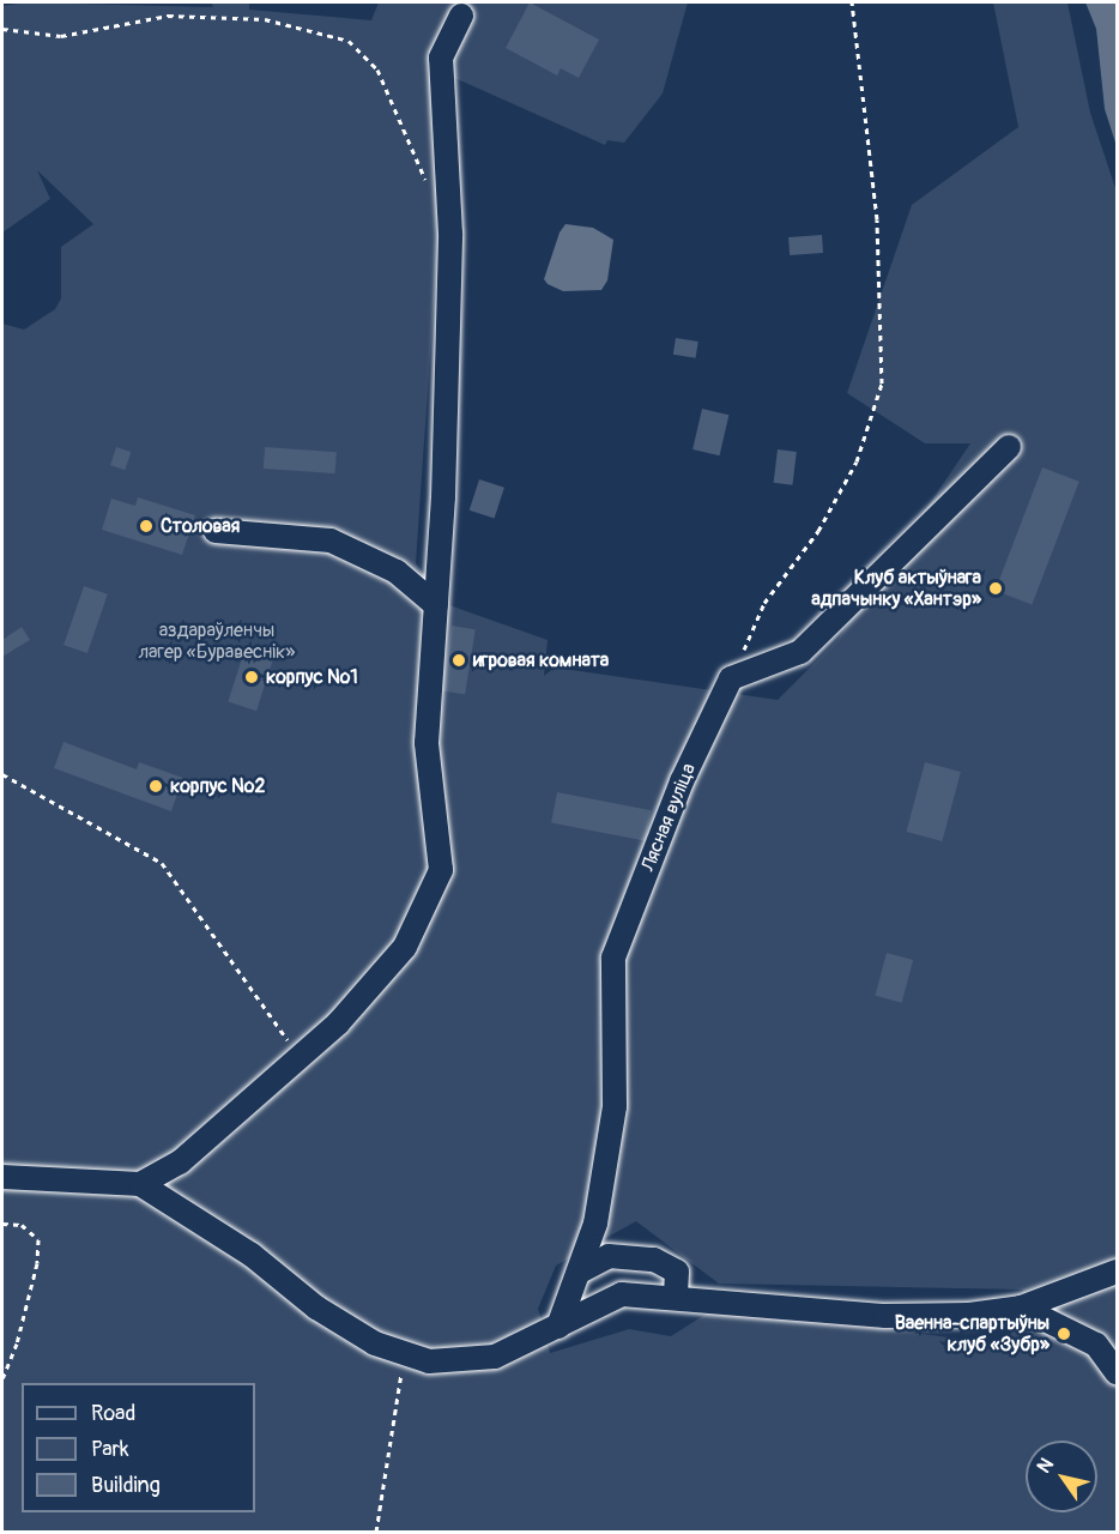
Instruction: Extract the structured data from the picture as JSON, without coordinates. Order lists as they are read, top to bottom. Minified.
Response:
{"streets":{"street":["Лясная вуліца"]},"parks":["аздараўленчы лагер «Буравеснік»"],"places":["Столовая","Клуб актыўнага адпачынку «Хантэр»","игровая комната","корпус №1","корпус №2","Ваенна-спартыўны клуб «Зубр»"],"legend":["Road","Park","Building"],"north":"top left"}
